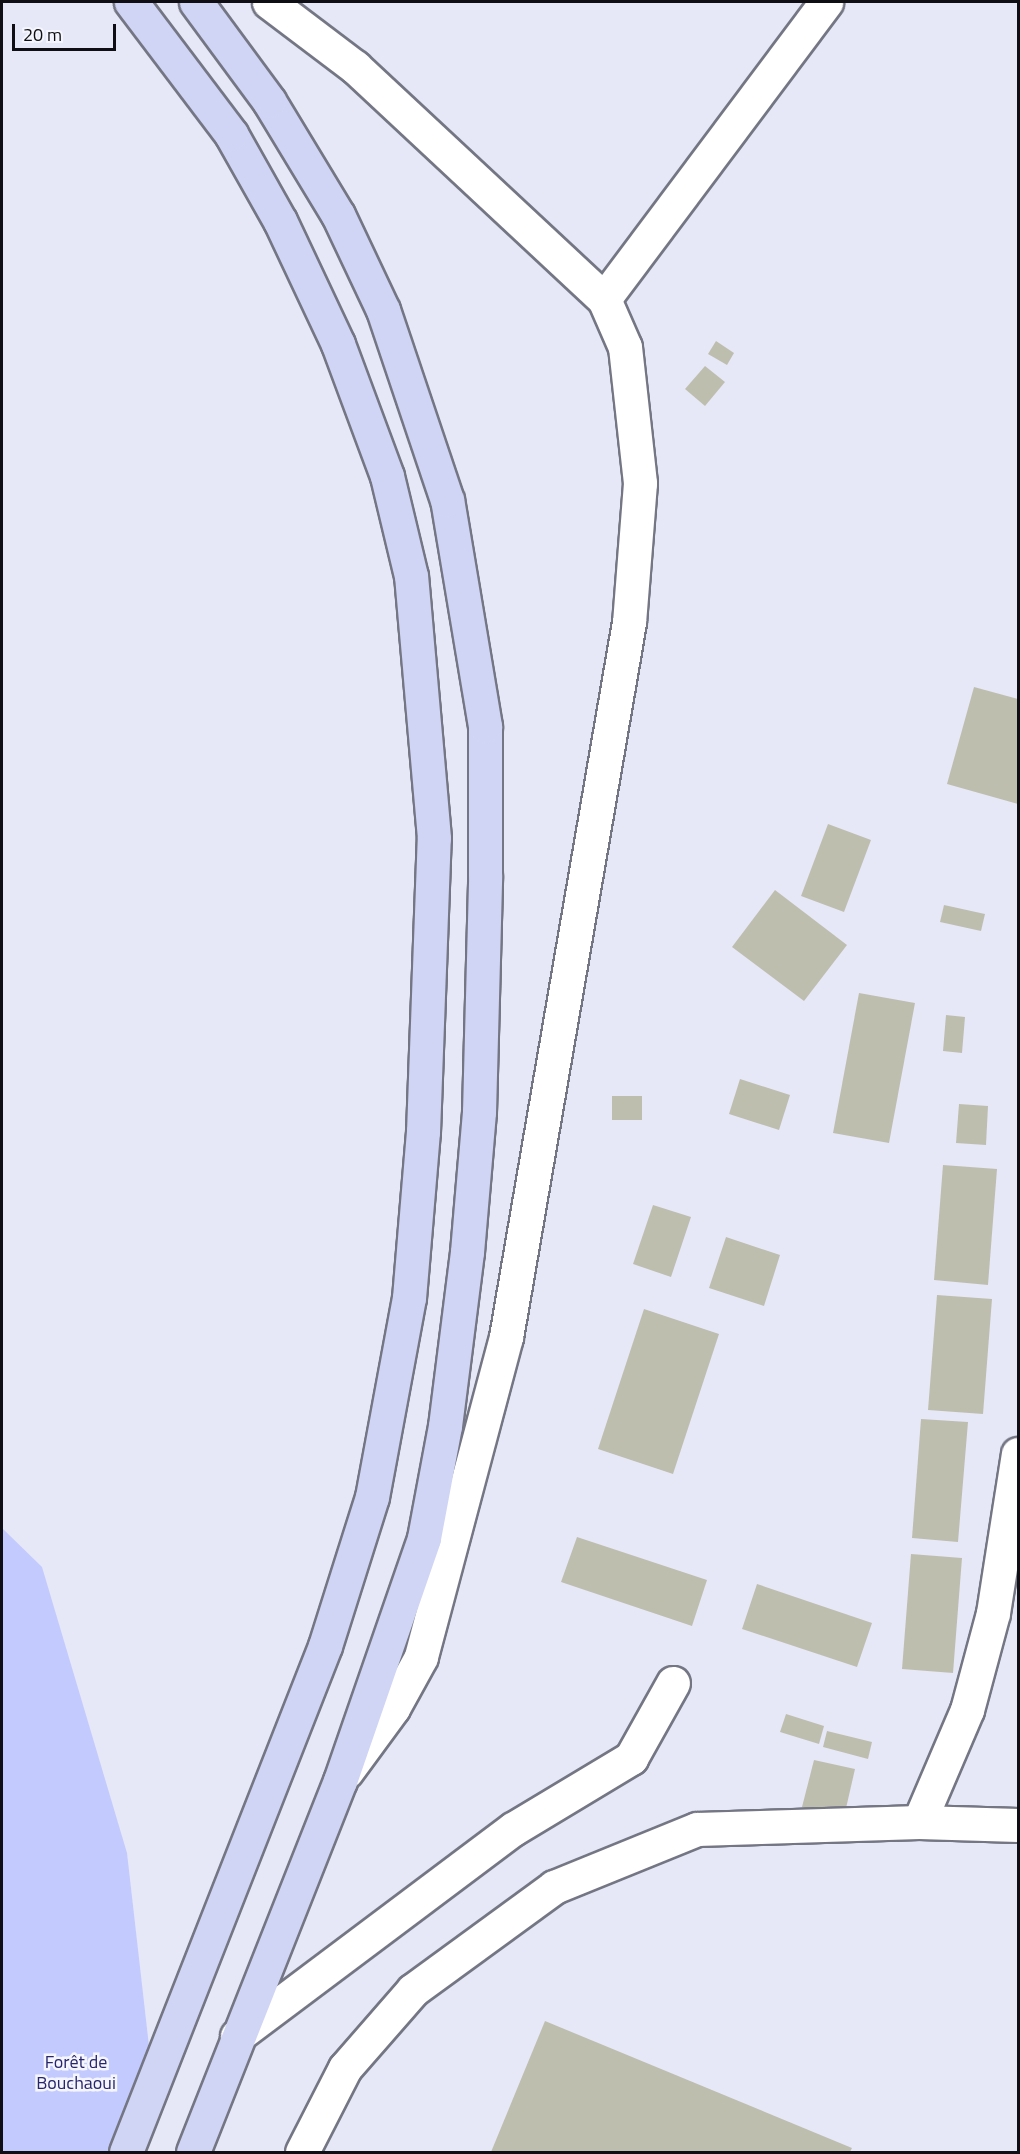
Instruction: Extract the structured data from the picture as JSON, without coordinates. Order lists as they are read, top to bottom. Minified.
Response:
{"parks":["Forêt de Bouchaoui"],"scale_bar":"20 m"}
